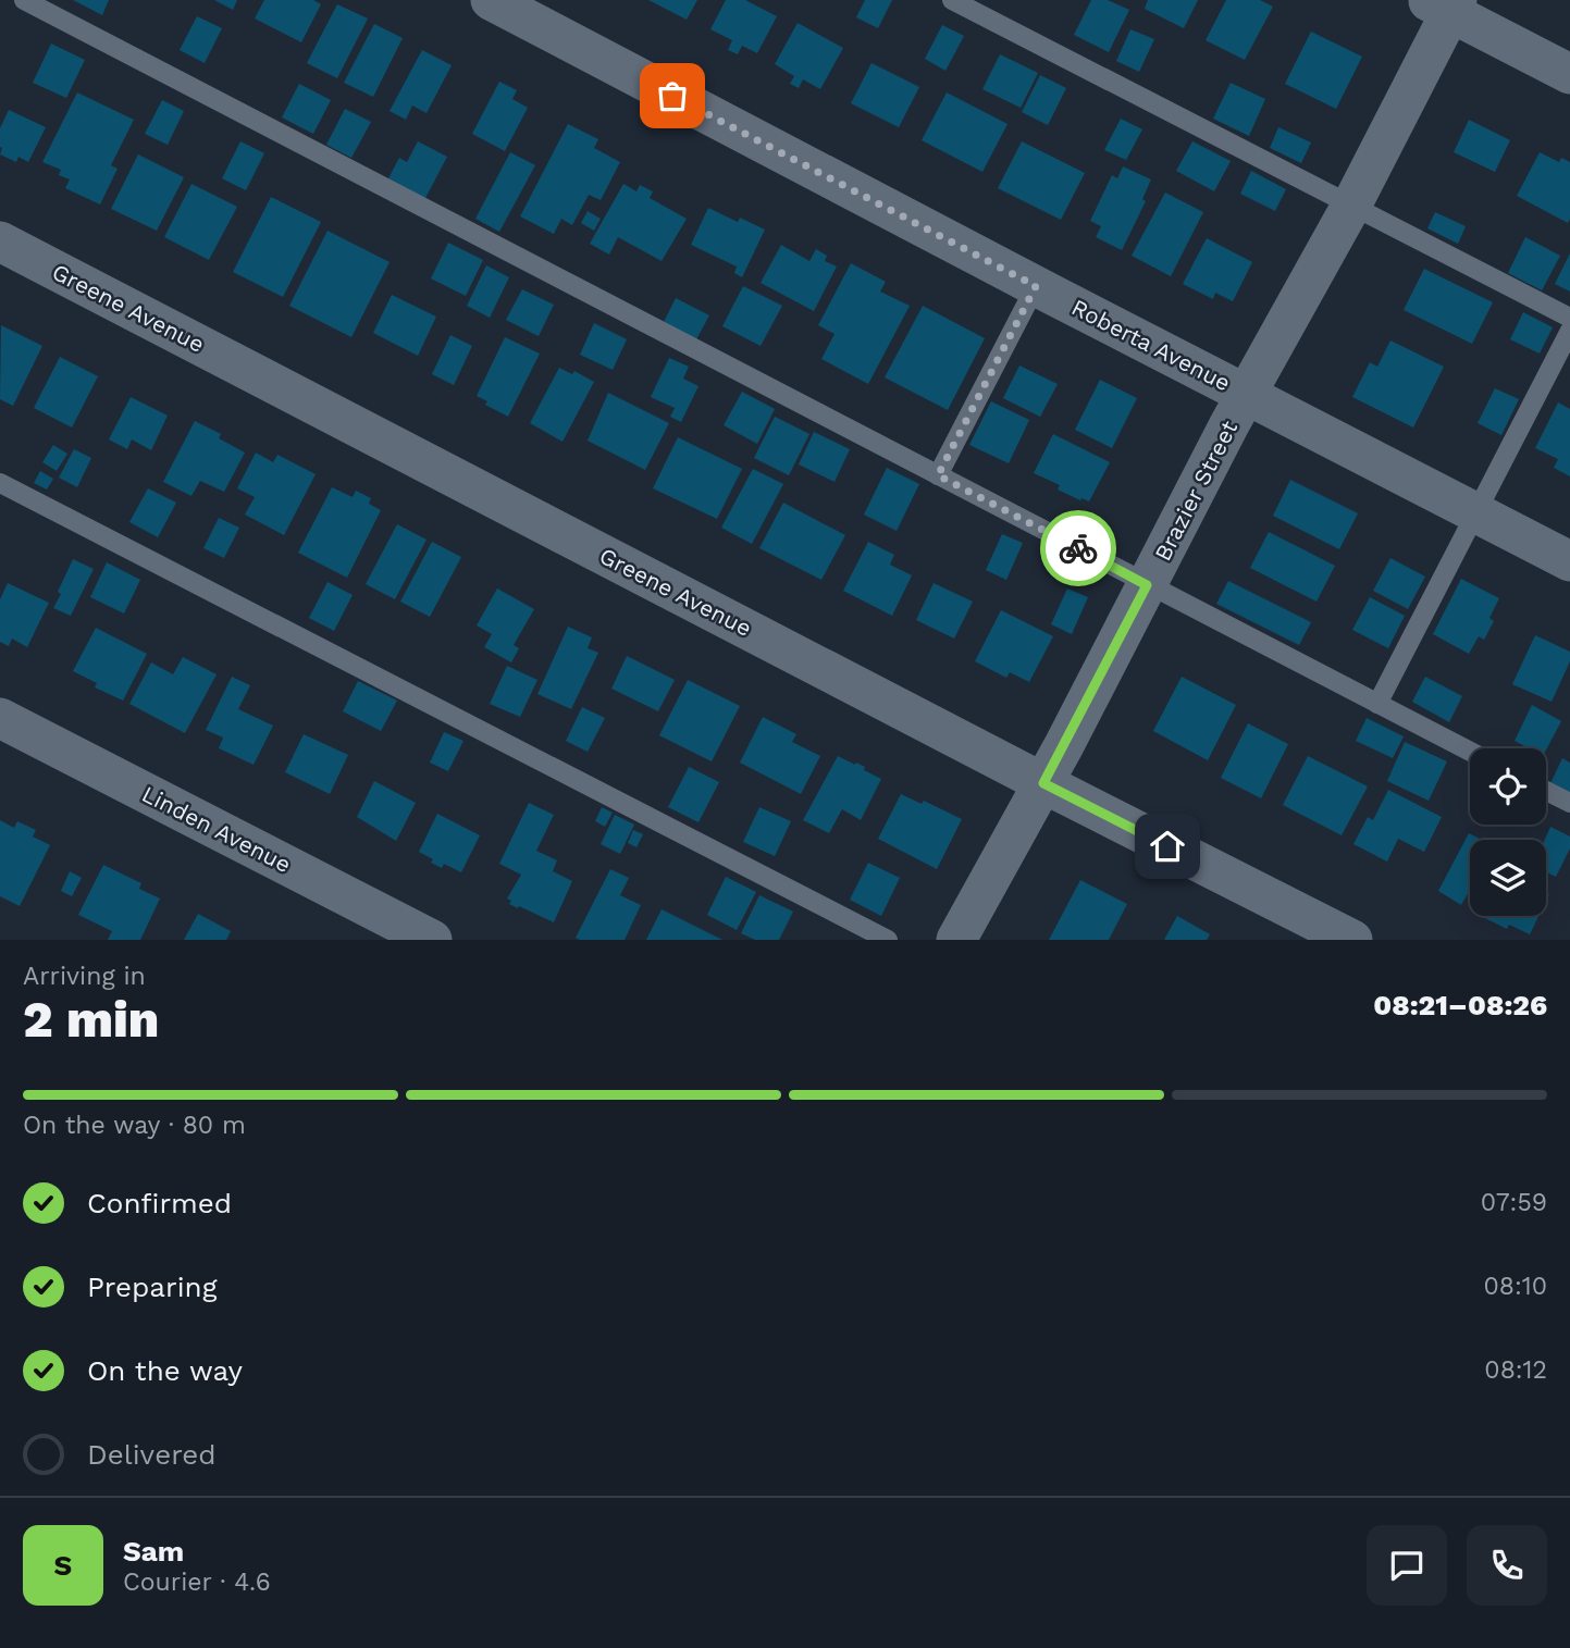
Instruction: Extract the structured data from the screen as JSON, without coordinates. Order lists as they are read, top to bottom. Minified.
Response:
{"streets":{"street":["Greene Avenue","Roberta Avenue","Brazier Street","Linden Avenue"]},"crossings":[["Greene Avenue","Brazier Street"],["Roberta Avenue","Brazier Street"]],"page":{"heading":["2 min","Arriving in","08:21–08:26"],"panel":["Sam","Courier · 4.6"],"bar":"On the way · 80 m","list":[["Confirmed","07:59"],["Preparing","08:10"],["On the way","08:12"],"Delivered"],"round":"S"}}
